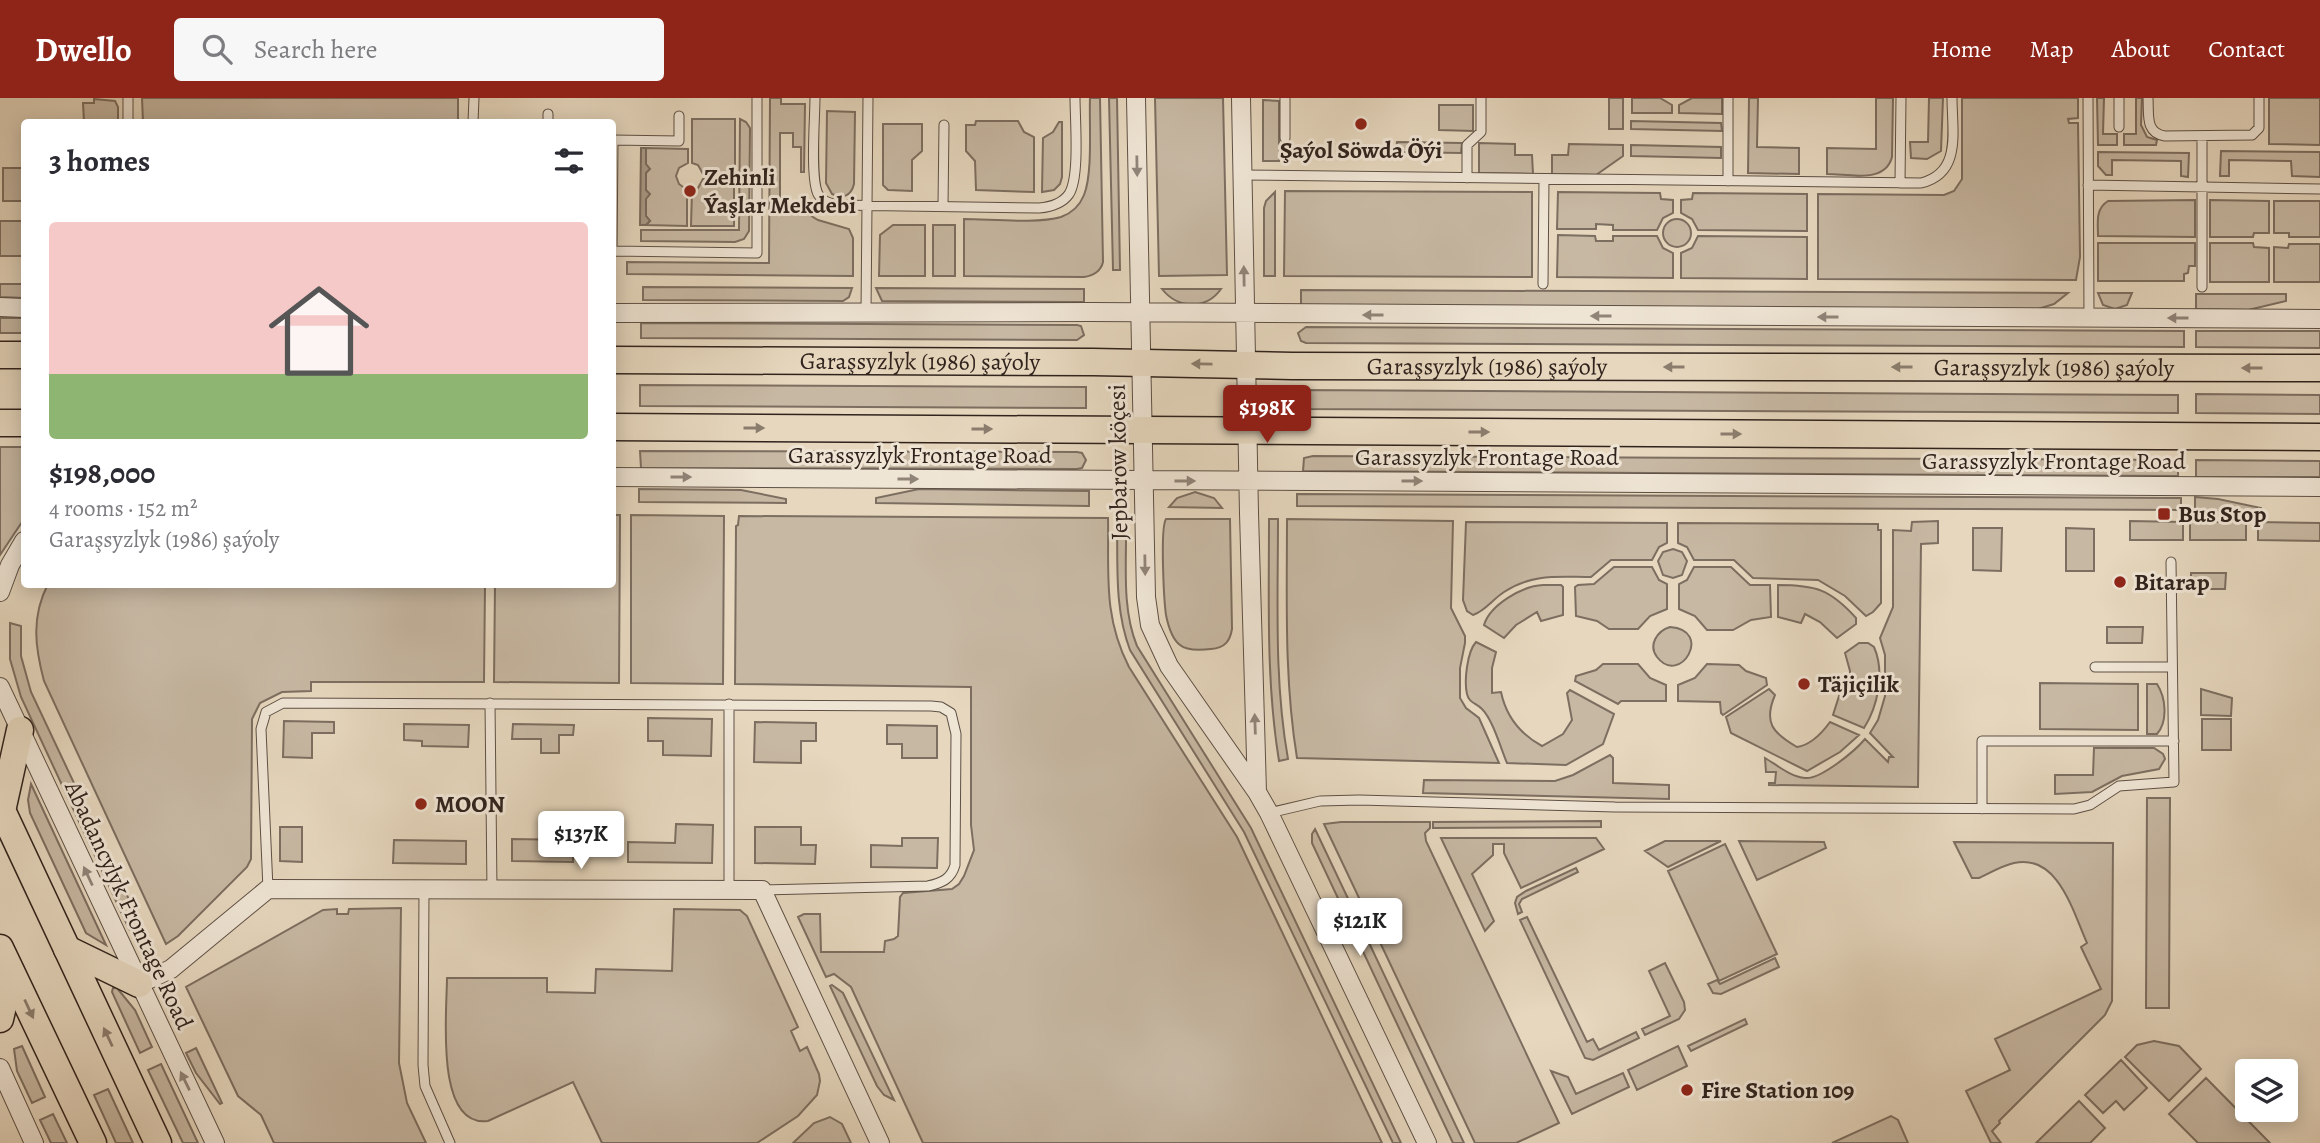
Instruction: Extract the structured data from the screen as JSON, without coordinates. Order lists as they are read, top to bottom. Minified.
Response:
{"streets":{"main road":["Garaşsyzlyk (1986) şaýoly"],"street":["Garassyzlyk Frontage Road","Jepbarow köçesi","Abadancylyk Frontage Road"]},"crossings":[["Garaşsyzlyk (1986) şaýoly","Jepbarow köçesi"],["Garassyzlyk Frontage Road","Jepbarow köçesi"]],"one_way":["Garassyzlyk Frontage Road","Abadancylyk Frontage Road"],"places":{"other":["Şaýol Söwda Öýi","Zehinli Ýaşlar Mekdebi","Bitarap","Täjiçilik","MOON","Fire Station 109"],"transit":["Bus Stop"]},"page":{"header":"Dwello","search":"Search here","nav":["Home","Map","About","Contact"],"heading":"3 homes","list":[{"name":"$198,000","note":"4 rooms · 152 m² · Garaşsyzlyk (1986) şaýoly"}],"price":["$198K","$137K","$121K"]}}
